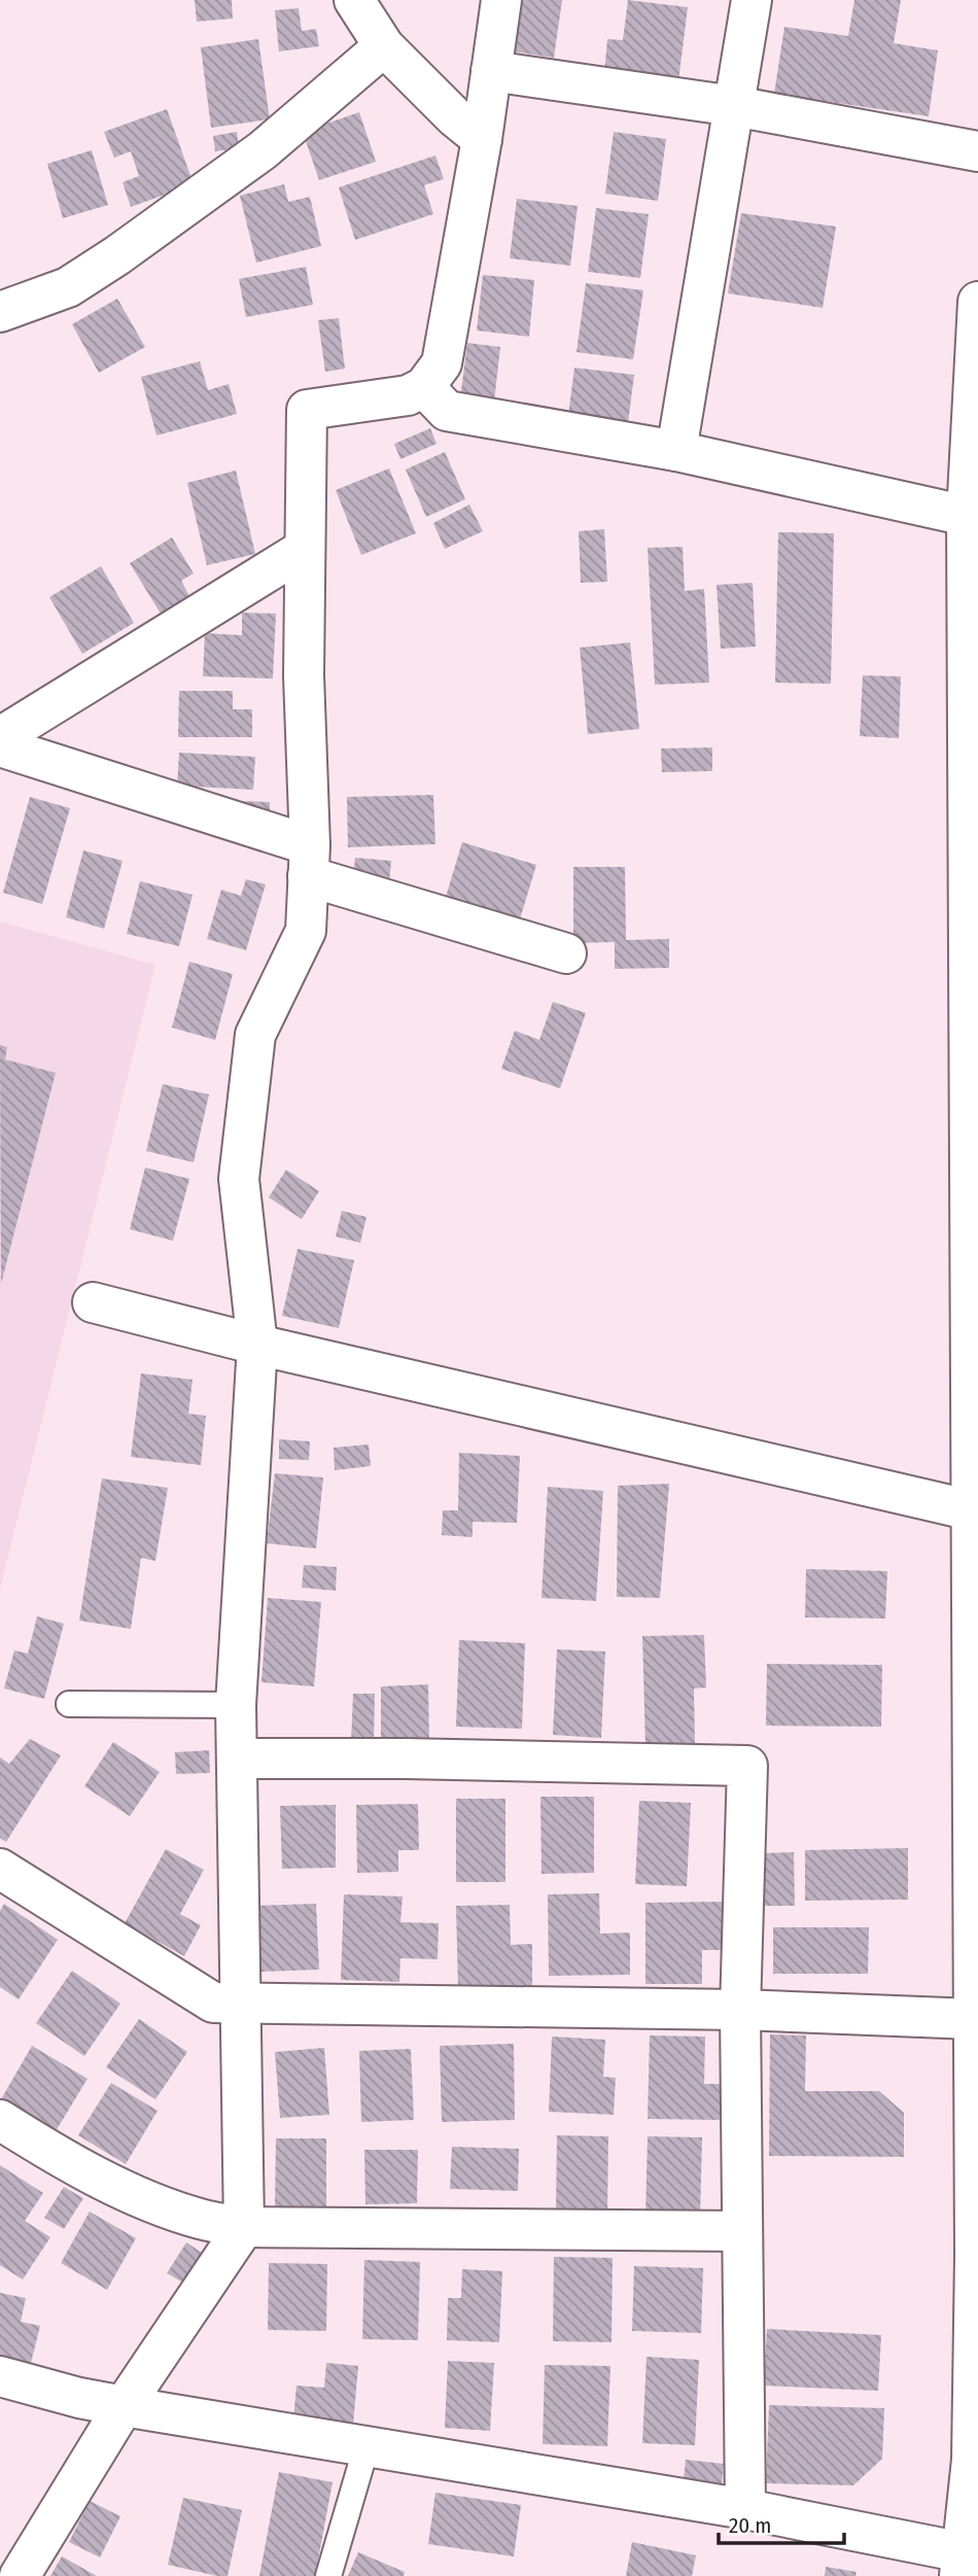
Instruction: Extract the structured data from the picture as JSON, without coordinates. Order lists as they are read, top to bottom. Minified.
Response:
{"scale_bar":"20 m"}
